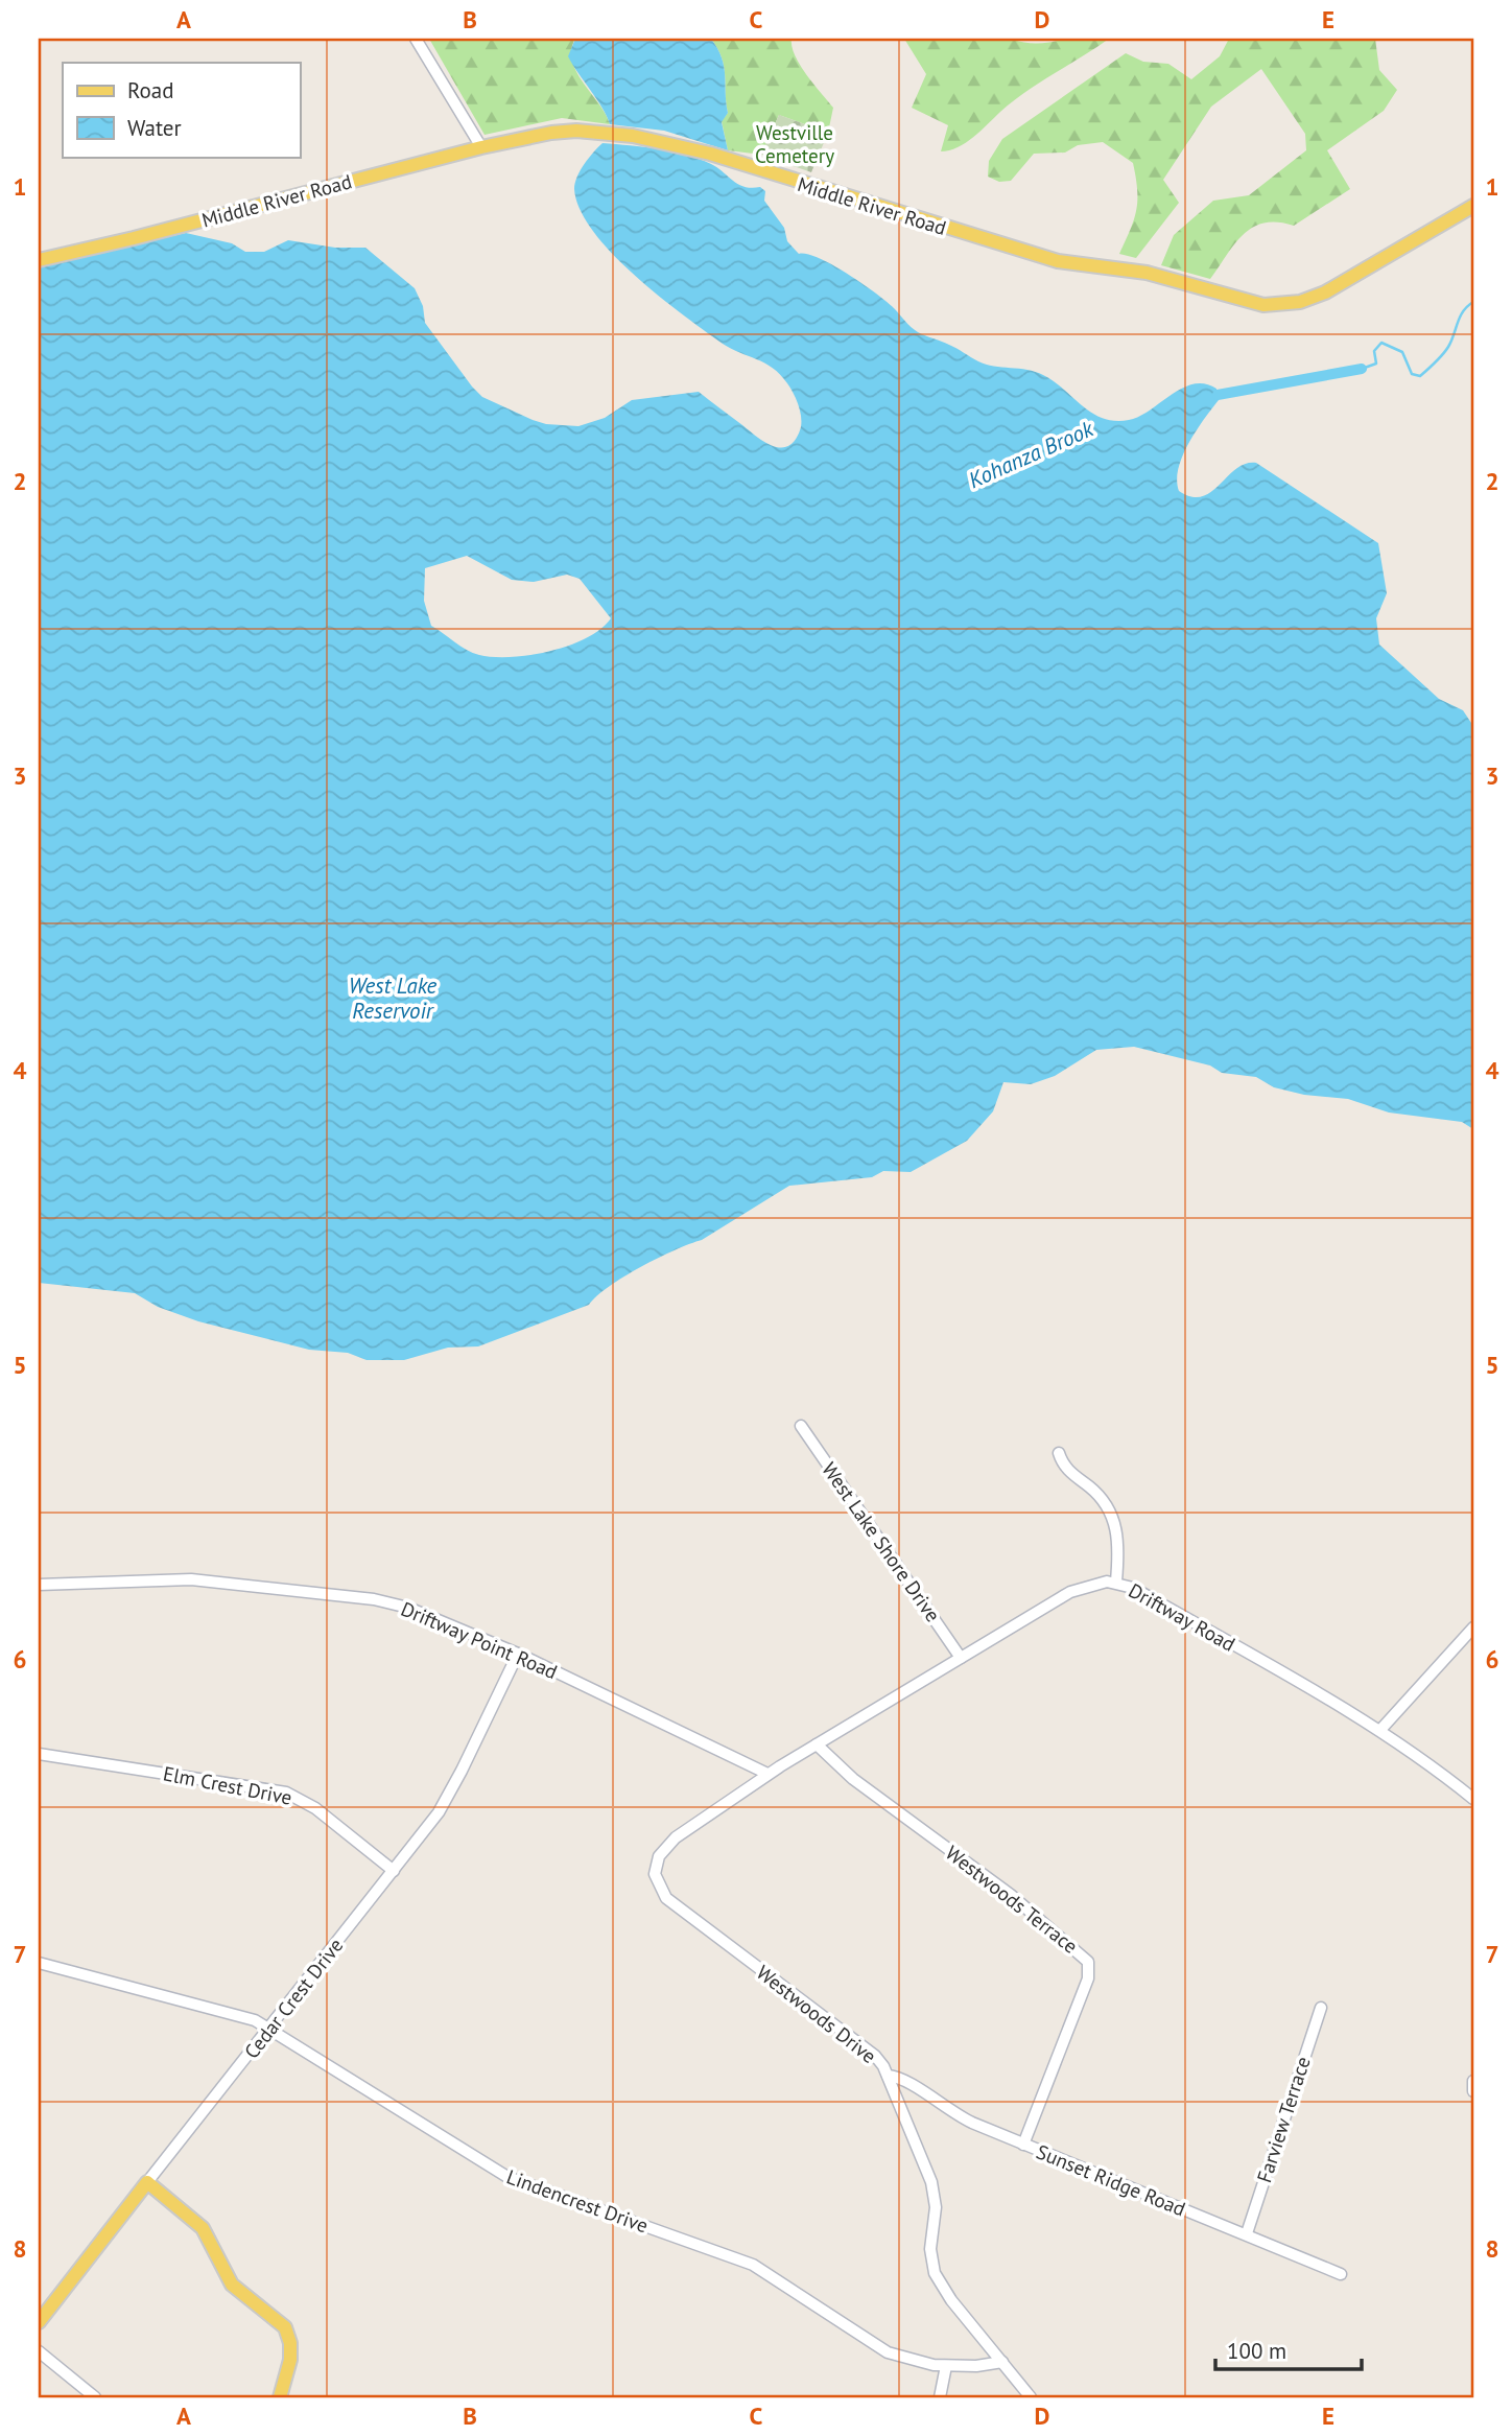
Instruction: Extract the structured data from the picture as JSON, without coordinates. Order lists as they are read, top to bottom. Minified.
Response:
{"streets":{"main road":["Middle River Road","Cedar Crest Drive"],"street":["West Lake Shore Drive","Driftway Road","Driftway Point Road","Elm Crest Drive","Westwoods Terrace","Westwoods Drive","Farview Terrace","Sunset Ridge Road","Lindencrest Drive"]},"crossings":[["West Lake Shore Drive","Driftway Road"],["Driftway Road","Driftway Point Road"],["Driftway Road","Westwoods Terrace"],["Driftway Road","Westwoods Drive"],["Driftway Point Road","Cedar Crest Drive"],["Driftway Point Road","Westwoods Drive"],["Elm Crest Drive","Cedar Crest Drive"],["Westwoods Terrace","Sunset Ridge Road"],["Cedar Crest Drive","Lindencrest Drive"],["Westwoods Drive","Sunset Ridge Road"],["Westwoods Drive","Lindencrest Drive"],["Farview Terrace","Sunset Ridge Road"]],"water":["Kohanza Brook","West Lake Reservoir"],"parks":["Westville Cemetery"],"legend":["Road","Water"],"scale_bar":"100 m","grid":{"columns":["A","B","C","D","E"],"rows":["1","2","3","4","5","6","7","8"]}}
